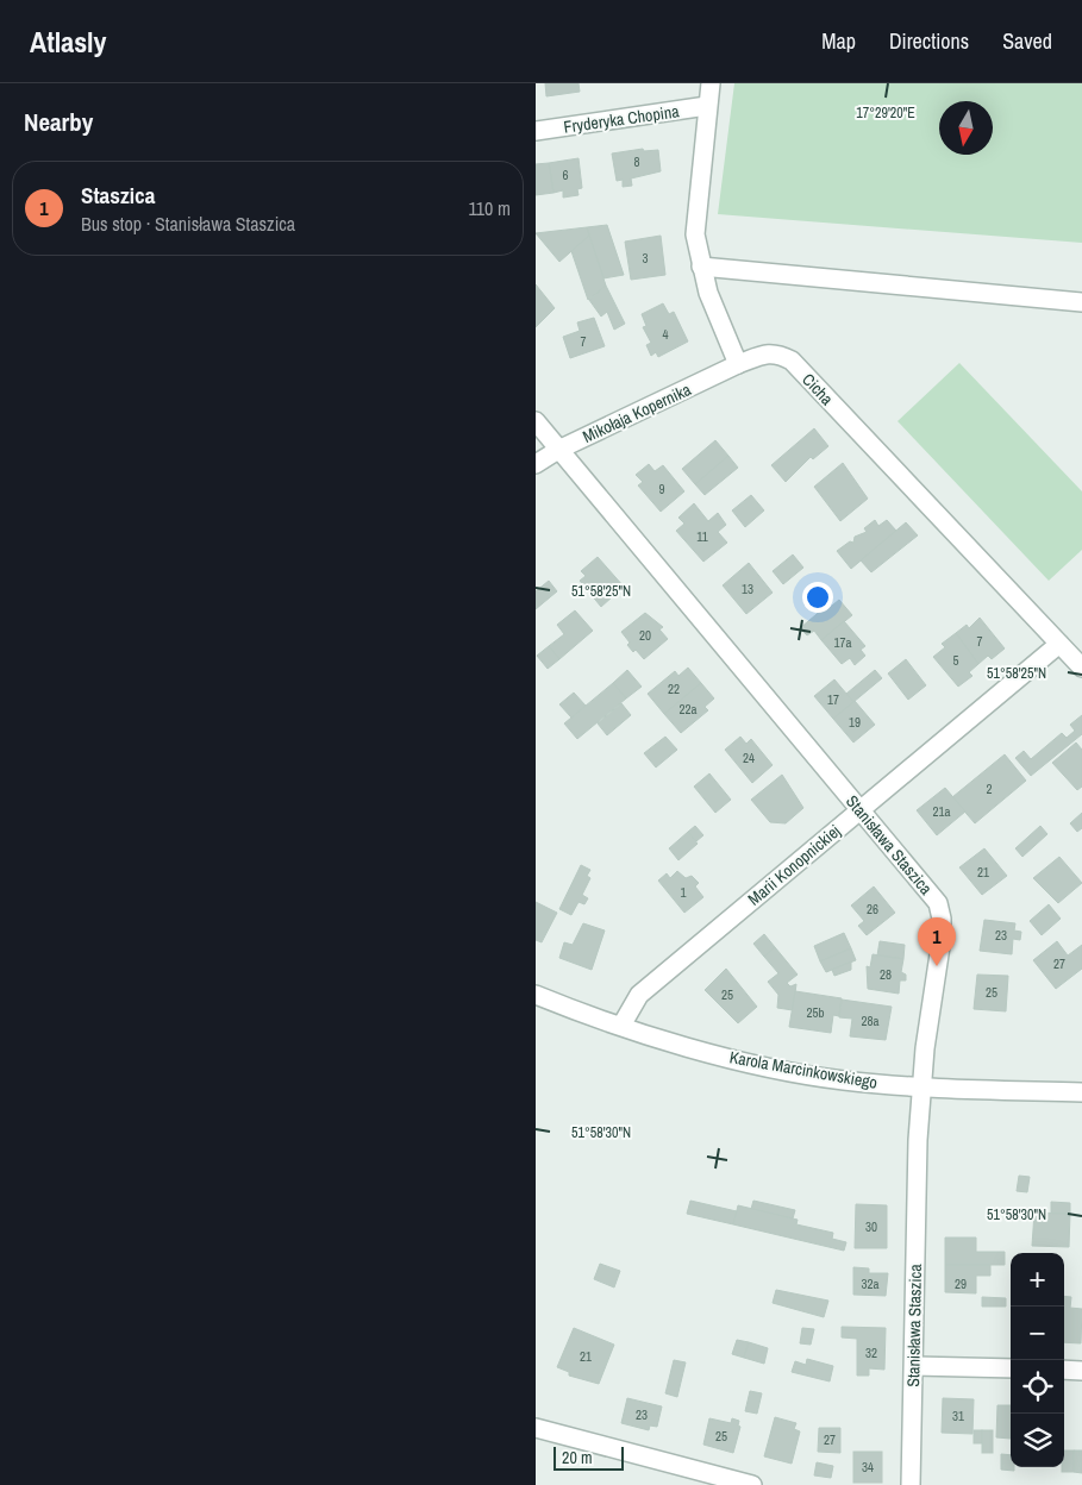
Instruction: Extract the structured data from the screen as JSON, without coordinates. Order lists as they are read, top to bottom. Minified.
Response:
{"streets":{"street":["Fryderyka Chopina","Cicha","Mikołaja Kopernika","Stanisława Staszica","Marii Konopnickiej","Karola Marcinkowskiego"]},"crossings":[["Cicha","Mikołaja Kopernika"],["Cicha","Marii Konopnickiej"],["Mikołaja Kopernika","Stanisława Staszica"],["Stanisława Staszica","Marii Konopnickiej"],["Stanisława Staszica","Karola Marcinkowskiego"],["Marii Konopnickiej","Karola Marcinkowskiego"]],"house_numbers":["8","6","3","4","7","9","11","13","20","7","17a","5","22","17","22a","19","24","2","21a","21","1","26","23","27","28","25","25","25b","28a","30","32a","29","32","21","23","31","25","27","34"],"scale_bar":"20 m","north":"bottom","page":{"header":"Atlasly","nav":["Map","Directions","Saved"],"heading":"Nearby","list":[{"mark":"1","name":"Staszica","note":"Bus stop · Stanisława Staszica","value":"110 m"}],"pins":"1","map_buttons":["+","−"],"scale":"20 m"},"coordinates":["17°29'20\"E","51°58'25\"N","51°58'30\"N"]}
